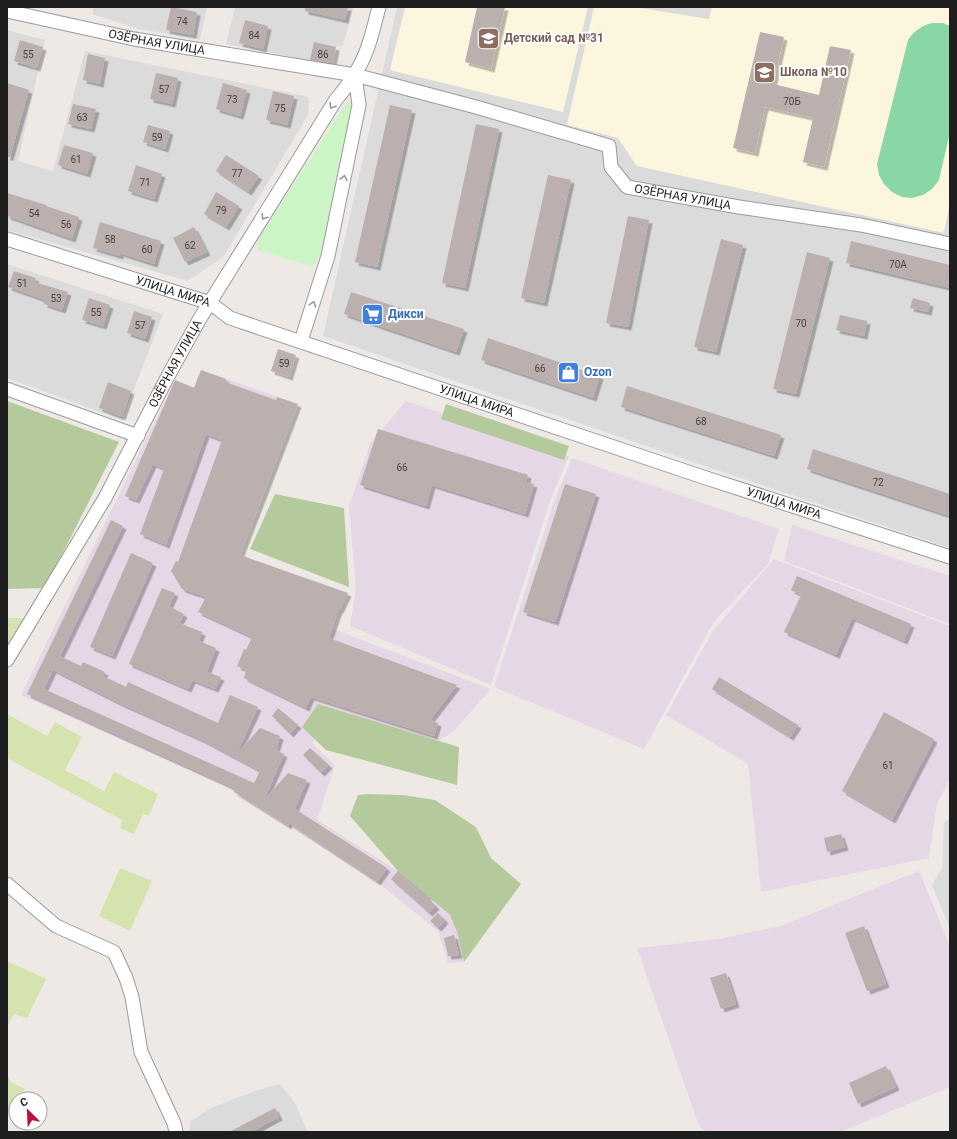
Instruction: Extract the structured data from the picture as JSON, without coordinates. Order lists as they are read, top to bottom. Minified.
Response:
{"streets":{"street":["ОЗЁРНАЯ УЛИЦА","УЛИЦА МИРА"]},"crossings":[["ОЗЁРНАЯ УЛИЦА","УЛИЦА МИРА"]],"places":{"school or university":["Детский сад №31","Школа №10"],"supermarket":["Дикси"],"shop":["Ozon"]},"house_numbers":["74","84","55","86","57","73","70Б","75","63","59","61","77","71","79","54","56","58","62","60","70А","51","53","55","70","57","59","66","68","66","72","61"],"north":"top left"}
